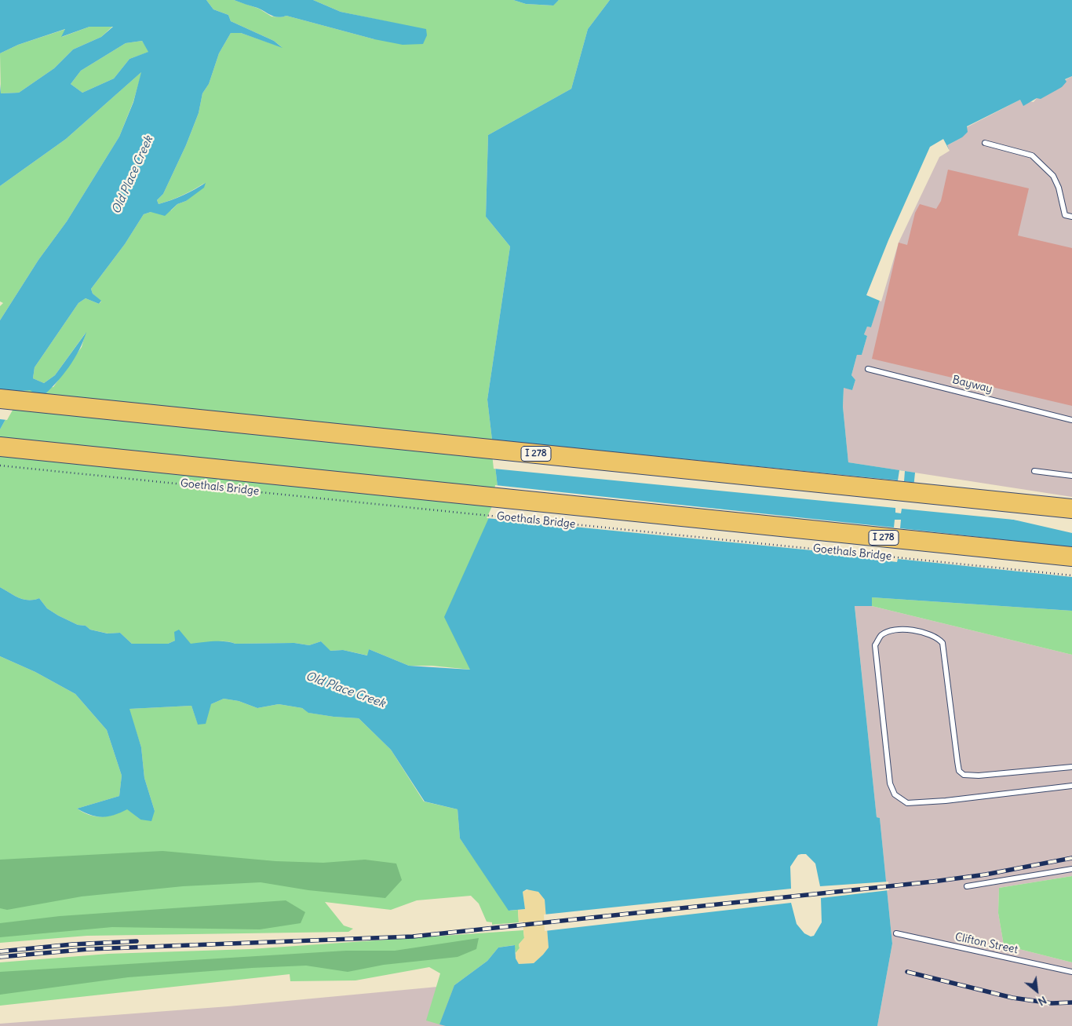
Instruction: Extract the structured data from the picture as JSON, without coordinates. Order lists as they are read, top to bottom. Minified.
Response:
{"streets":{"highway":["I 278","Goethals Bridge"],"lane":["Bayway","Clifton Street"]},"water":["Old Place Creek"],"north":"bottom right"}
